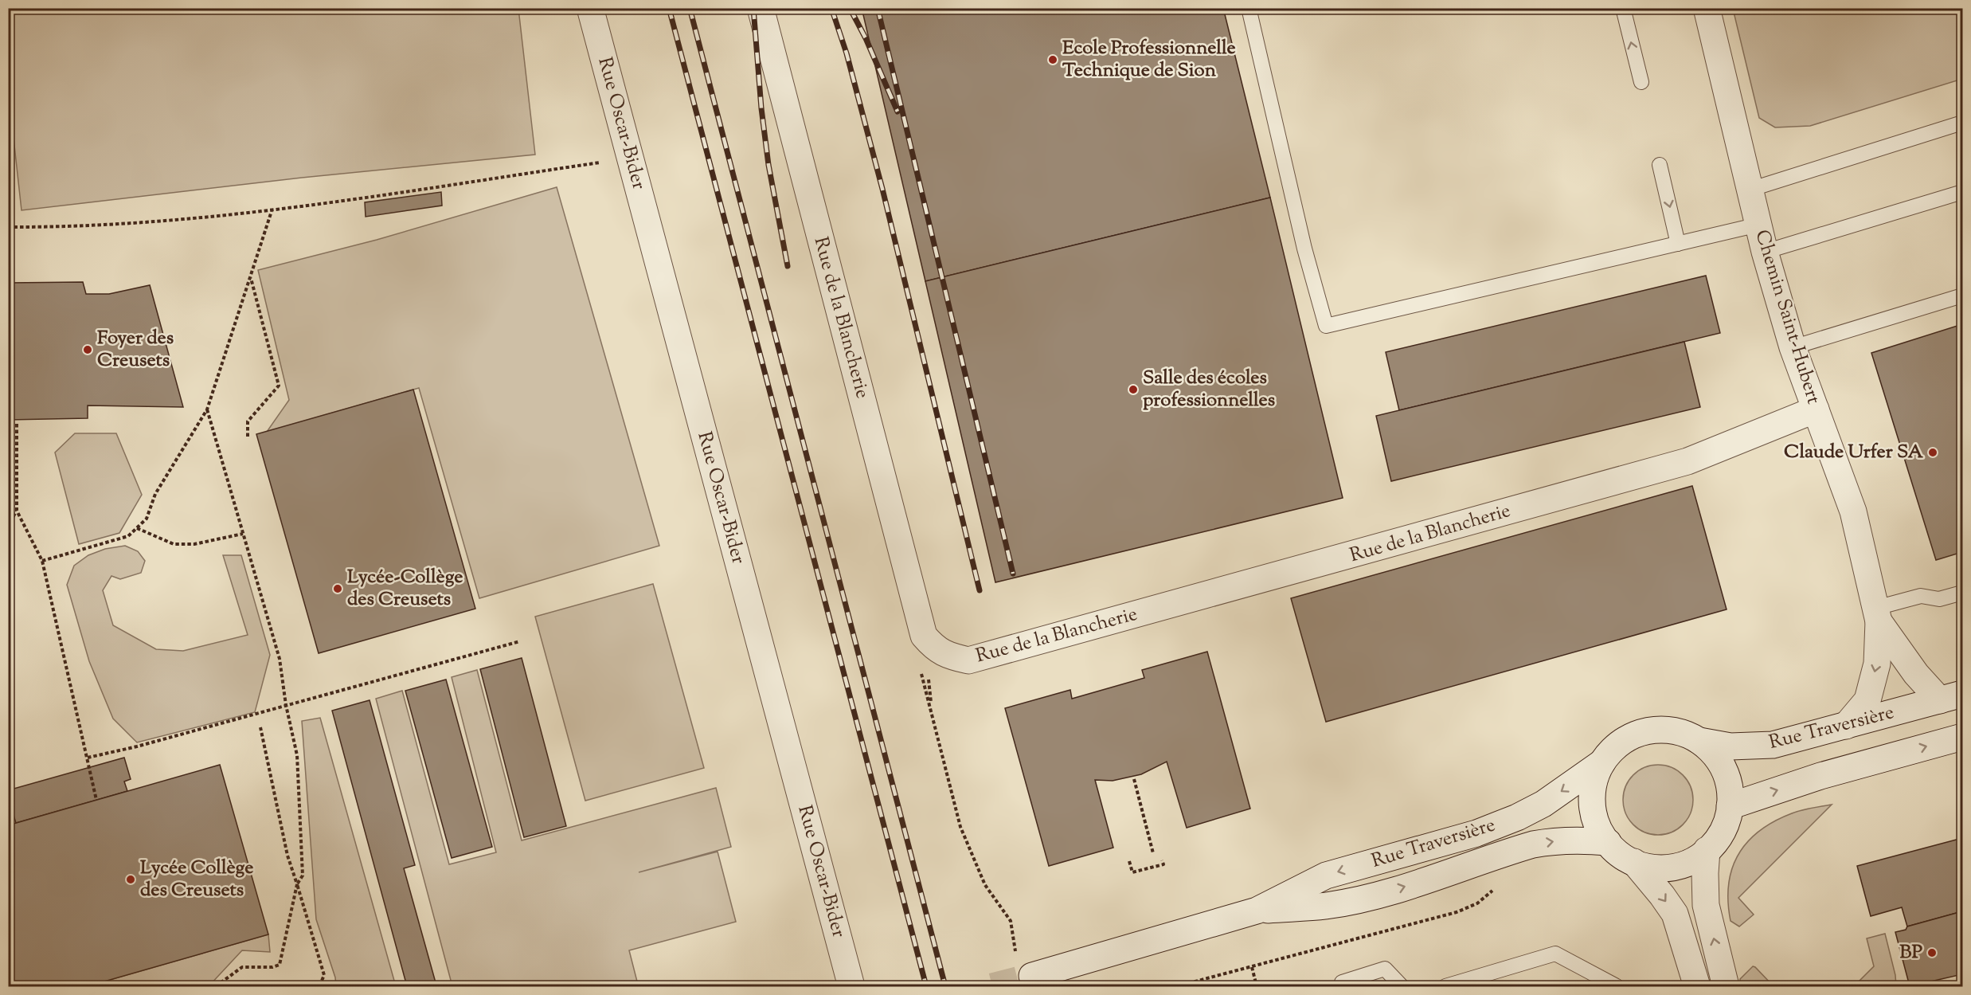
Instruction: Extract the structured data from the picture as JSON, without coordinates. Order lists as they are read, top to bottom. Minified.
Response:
{"streets":{"street":["Rue Oscar-Bider","Chemin Saint-Hubert","Rue de la Blancherie","Rue Traversière"]},"crossings":[["Chemin Saint-Hubert","Rue de la Blancherie"],["Chemin Saint-Hubert","Rue Traversière"]],"places":["Ecole Professionnelle Technique de Sion","Foyer des Creusets","Salle des écoles professionnelles","Claude Urfer SA","Lycée-Collège des Creusets","Lycée Collège des Creusets","BP"]}
